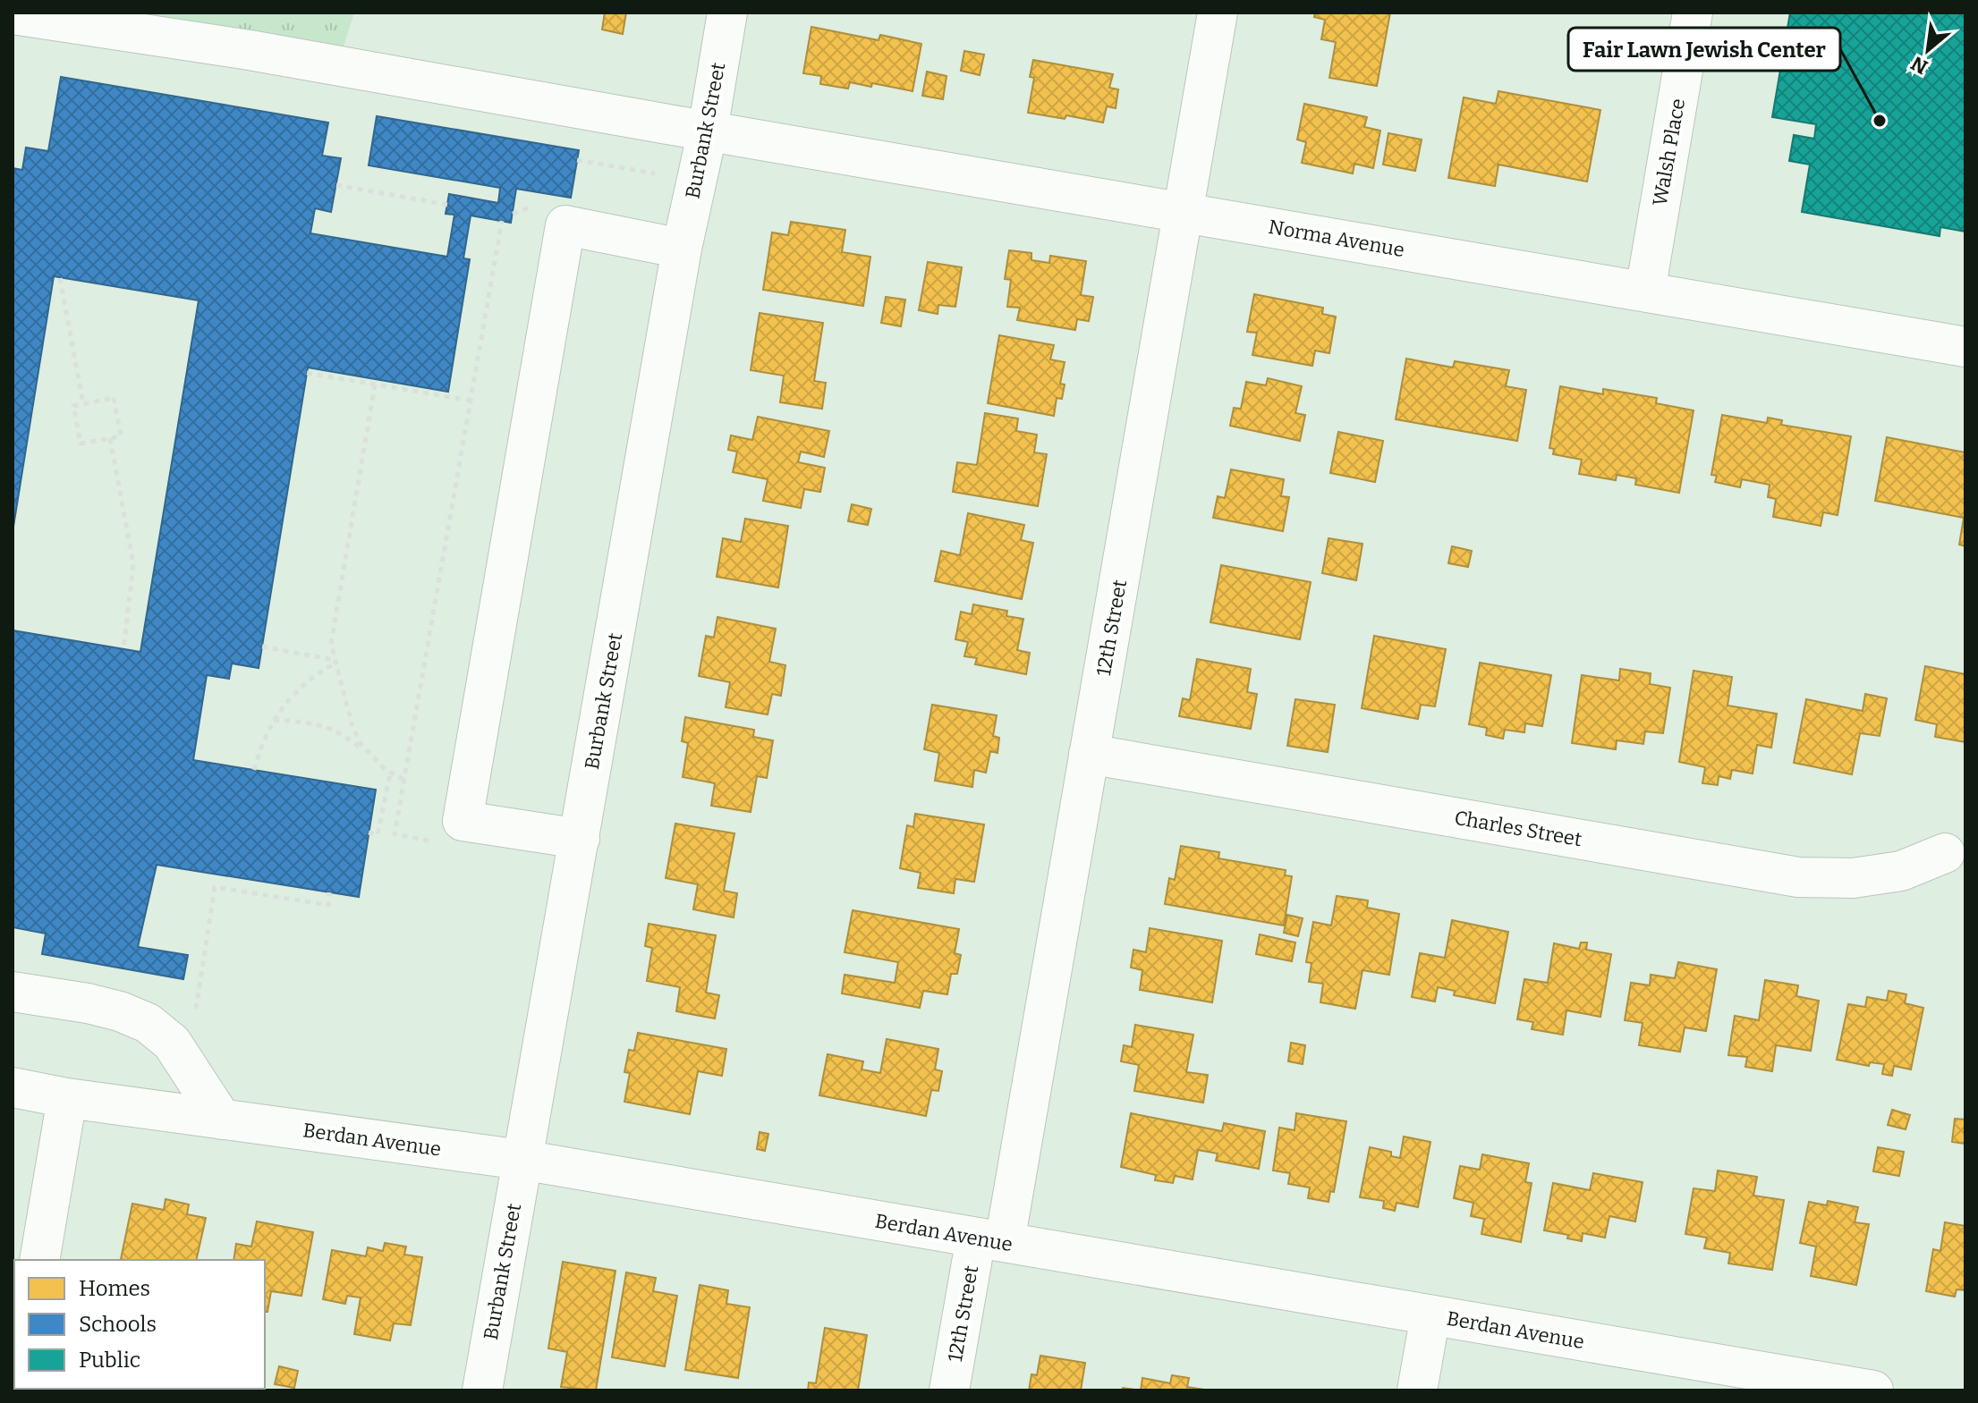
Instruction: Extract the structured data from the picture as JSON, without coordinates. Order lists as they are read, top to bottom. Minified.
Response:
{"streets":{"street":["Burbank Street","Walsh Place","Norma Avenue","12th Street","Charles Street","Berdan Avenue"]},"crossings":[["Burbank Street","Norma Avenue"],["Burbank Street","Berdan Avenue"],["Walsh Place","Norma Avenue"],["Norma Avenue","12th Street"],["12th Street","Charles Street"],["12th Street","Berdan Avenue"]],"places":["Fair Lawn Jewish Center"],"legend":["Homes","Schools","Public"],"north":"bottom left"}
